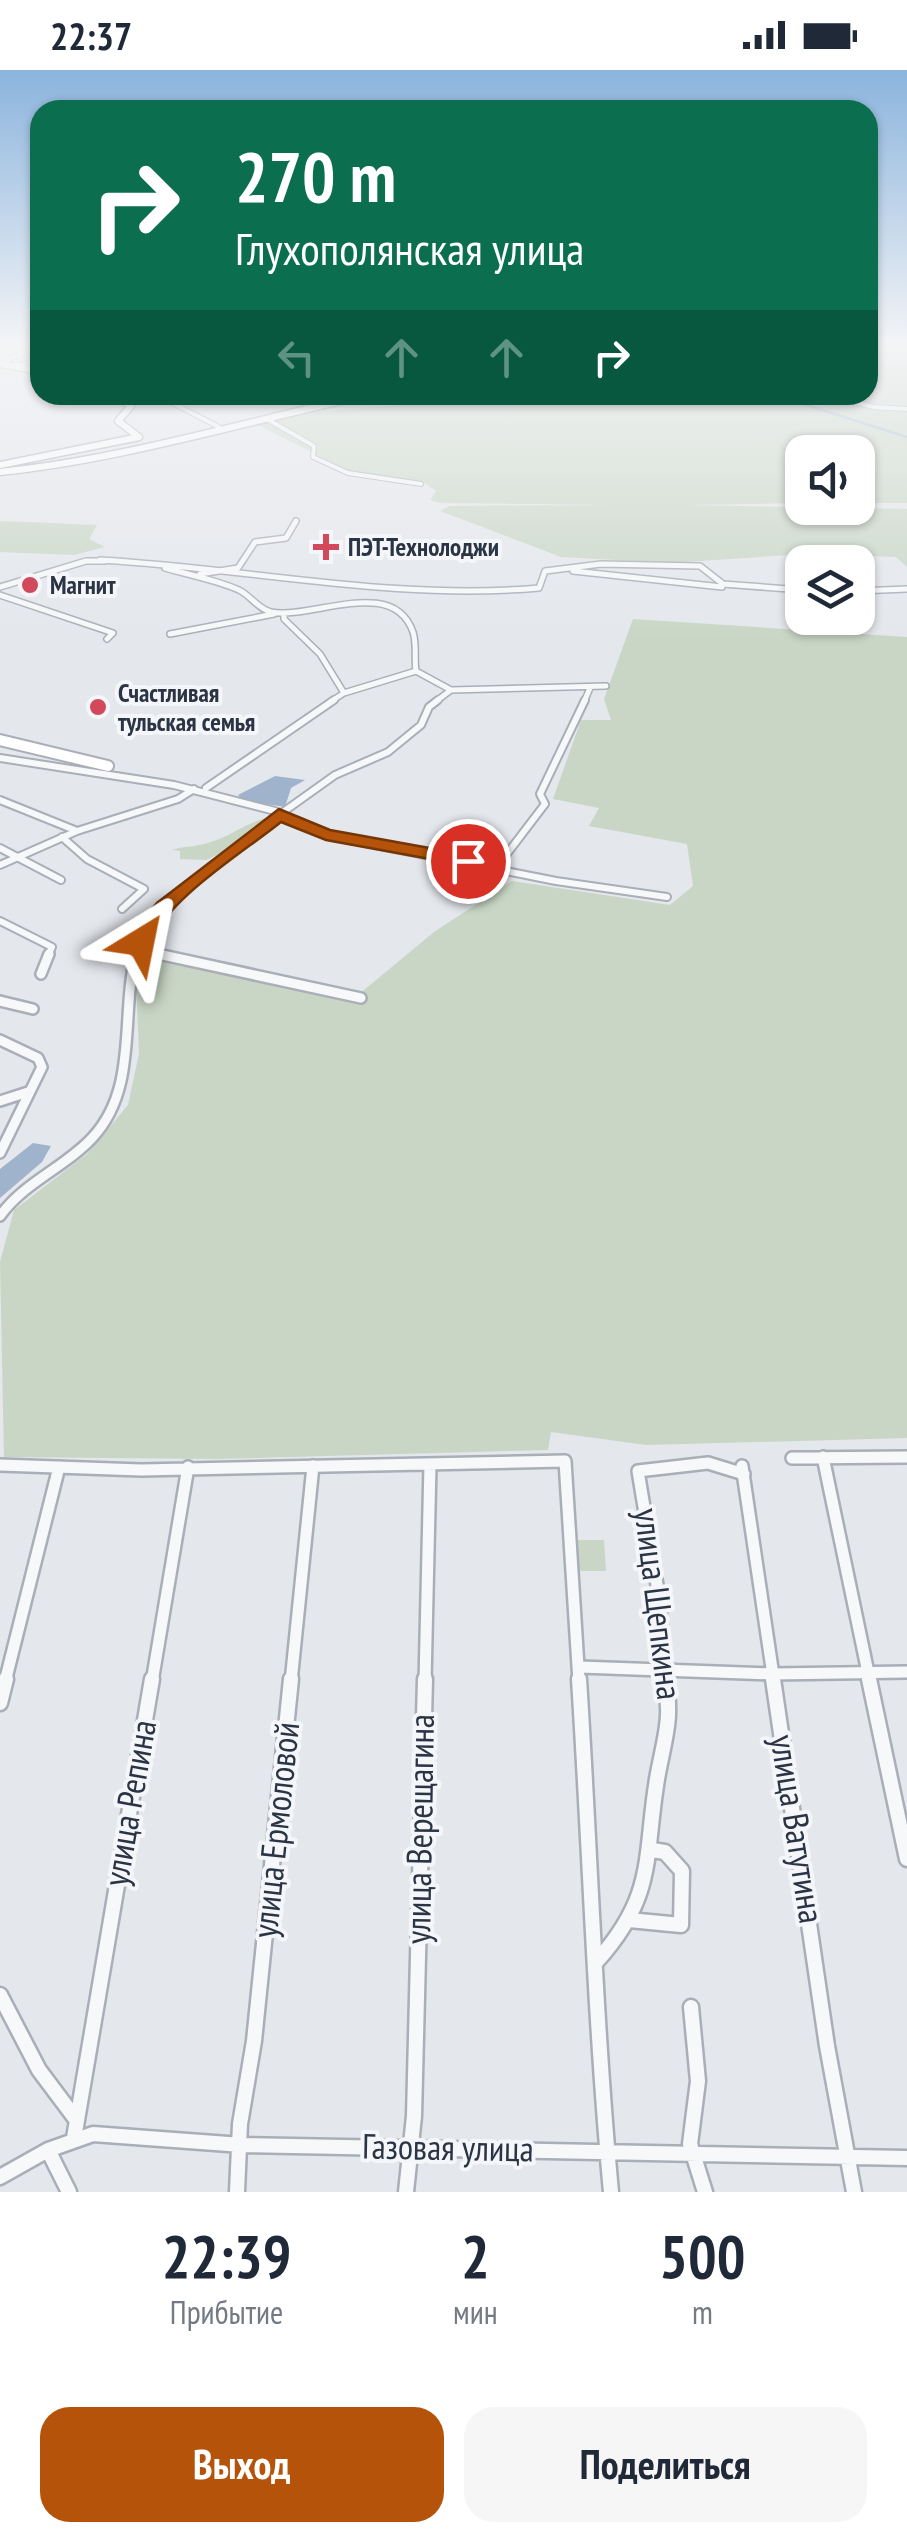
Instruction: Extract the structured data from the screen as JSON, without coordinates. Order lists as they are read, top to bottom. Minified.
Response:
{"streets":{"street":["улица Щепкина","улица Репина","улица Верещагина","улица Ватутина","улица Ермоловой","Газовая улица"]},"crossings":[["улица Щепкина","улица Ватутина"],["улица Репина","Газовая улица"],["улица Верещагина","Газовая улица"],["улица Ватутина","Газовая улица"],["улица Ермоловой","Газовая улица"]],"places":{"health":["ПЭТ-Технолоджи"],"other":["Магнит","Счастливая тульская семья"]},"page":{"status":"22:37","turn":["270 m","Глухополянская улица"],"eta":["22:39","Прибытие","2","мин","500","m"],"buttons":["Выход","Поделиться"]}}
